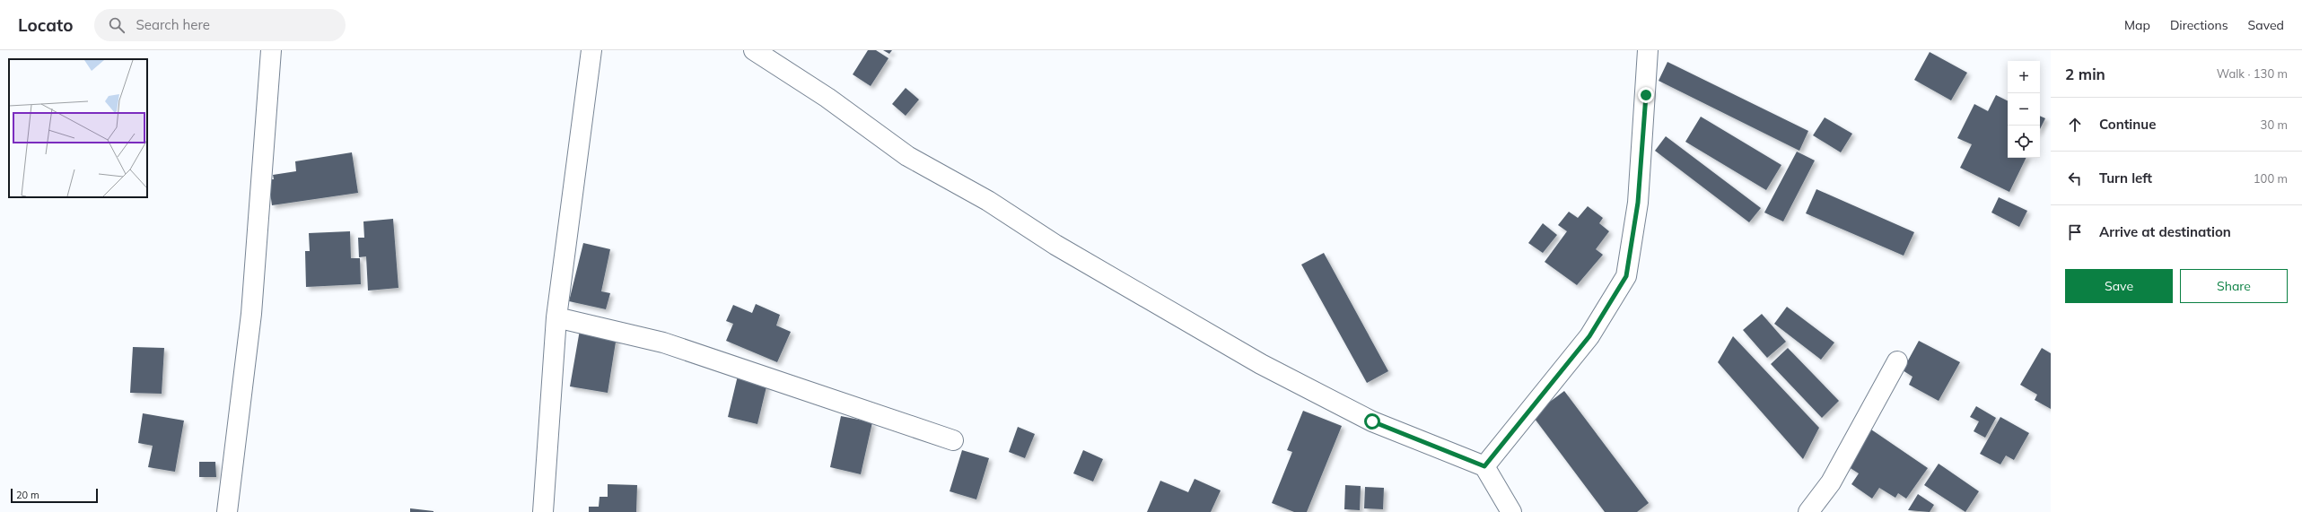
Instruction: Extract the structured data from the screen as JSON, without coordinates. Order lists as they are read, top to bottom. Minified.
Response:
{"scale_bar":"20 m","page":{"header":"Locato","search":"Search here","nav":["Map","Directions","Saved"],"heading":["2 min","Walk · 130 m"],"map_buttons":["+","−"],"list":[["Continue","30 m"],["Turn left","100 m"],"Arrive at destination"],"buttons":["Save","Share"],"scale":"20 m"}}
